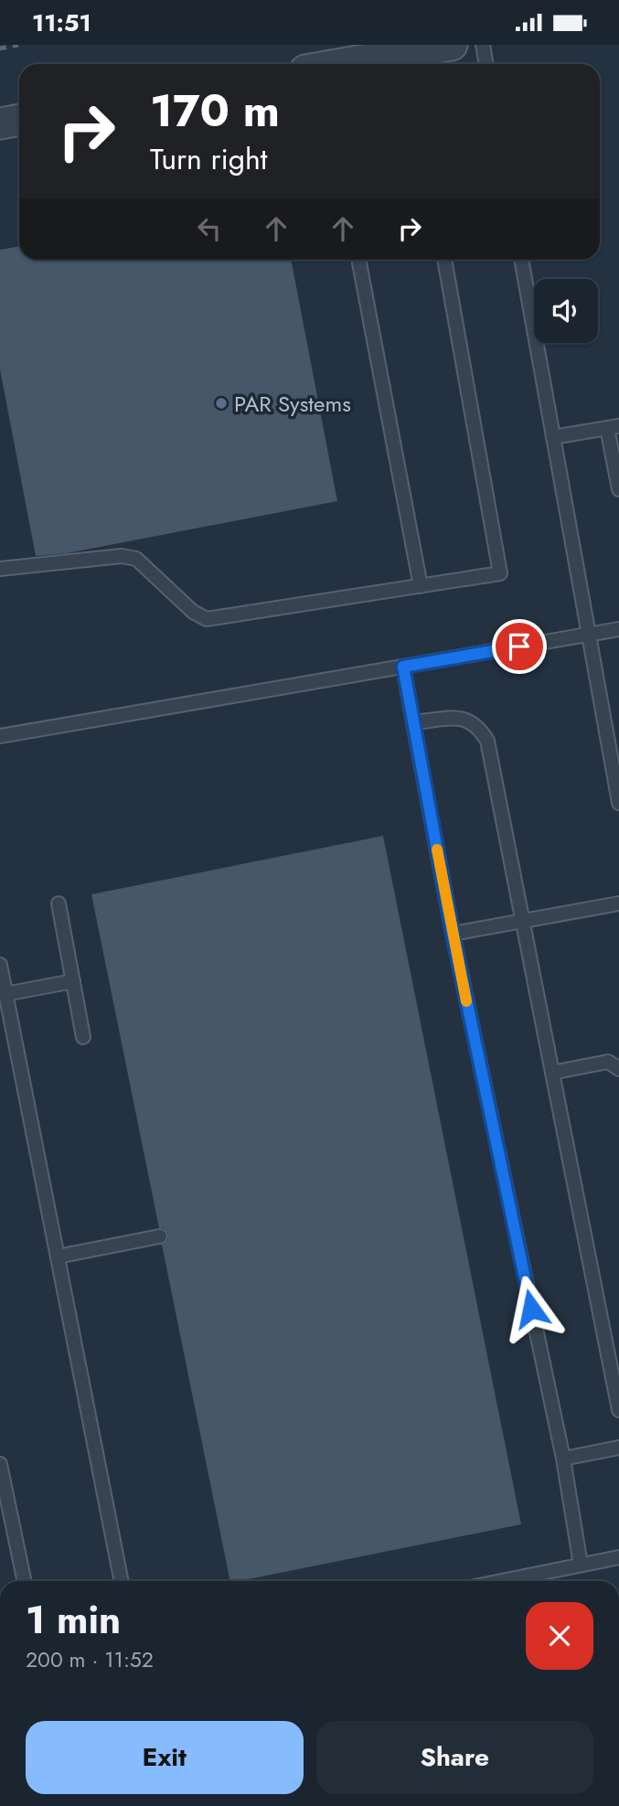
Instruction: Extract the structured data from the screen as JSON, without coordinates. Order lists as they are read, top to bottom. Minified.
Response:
{"places":["PAR Systems"],"page":{"status":"11:51","turn":["170 m","Turn right"],"heading":["1 min","200 m · 11:52"],"buttons":["Exit","Share"]}}
